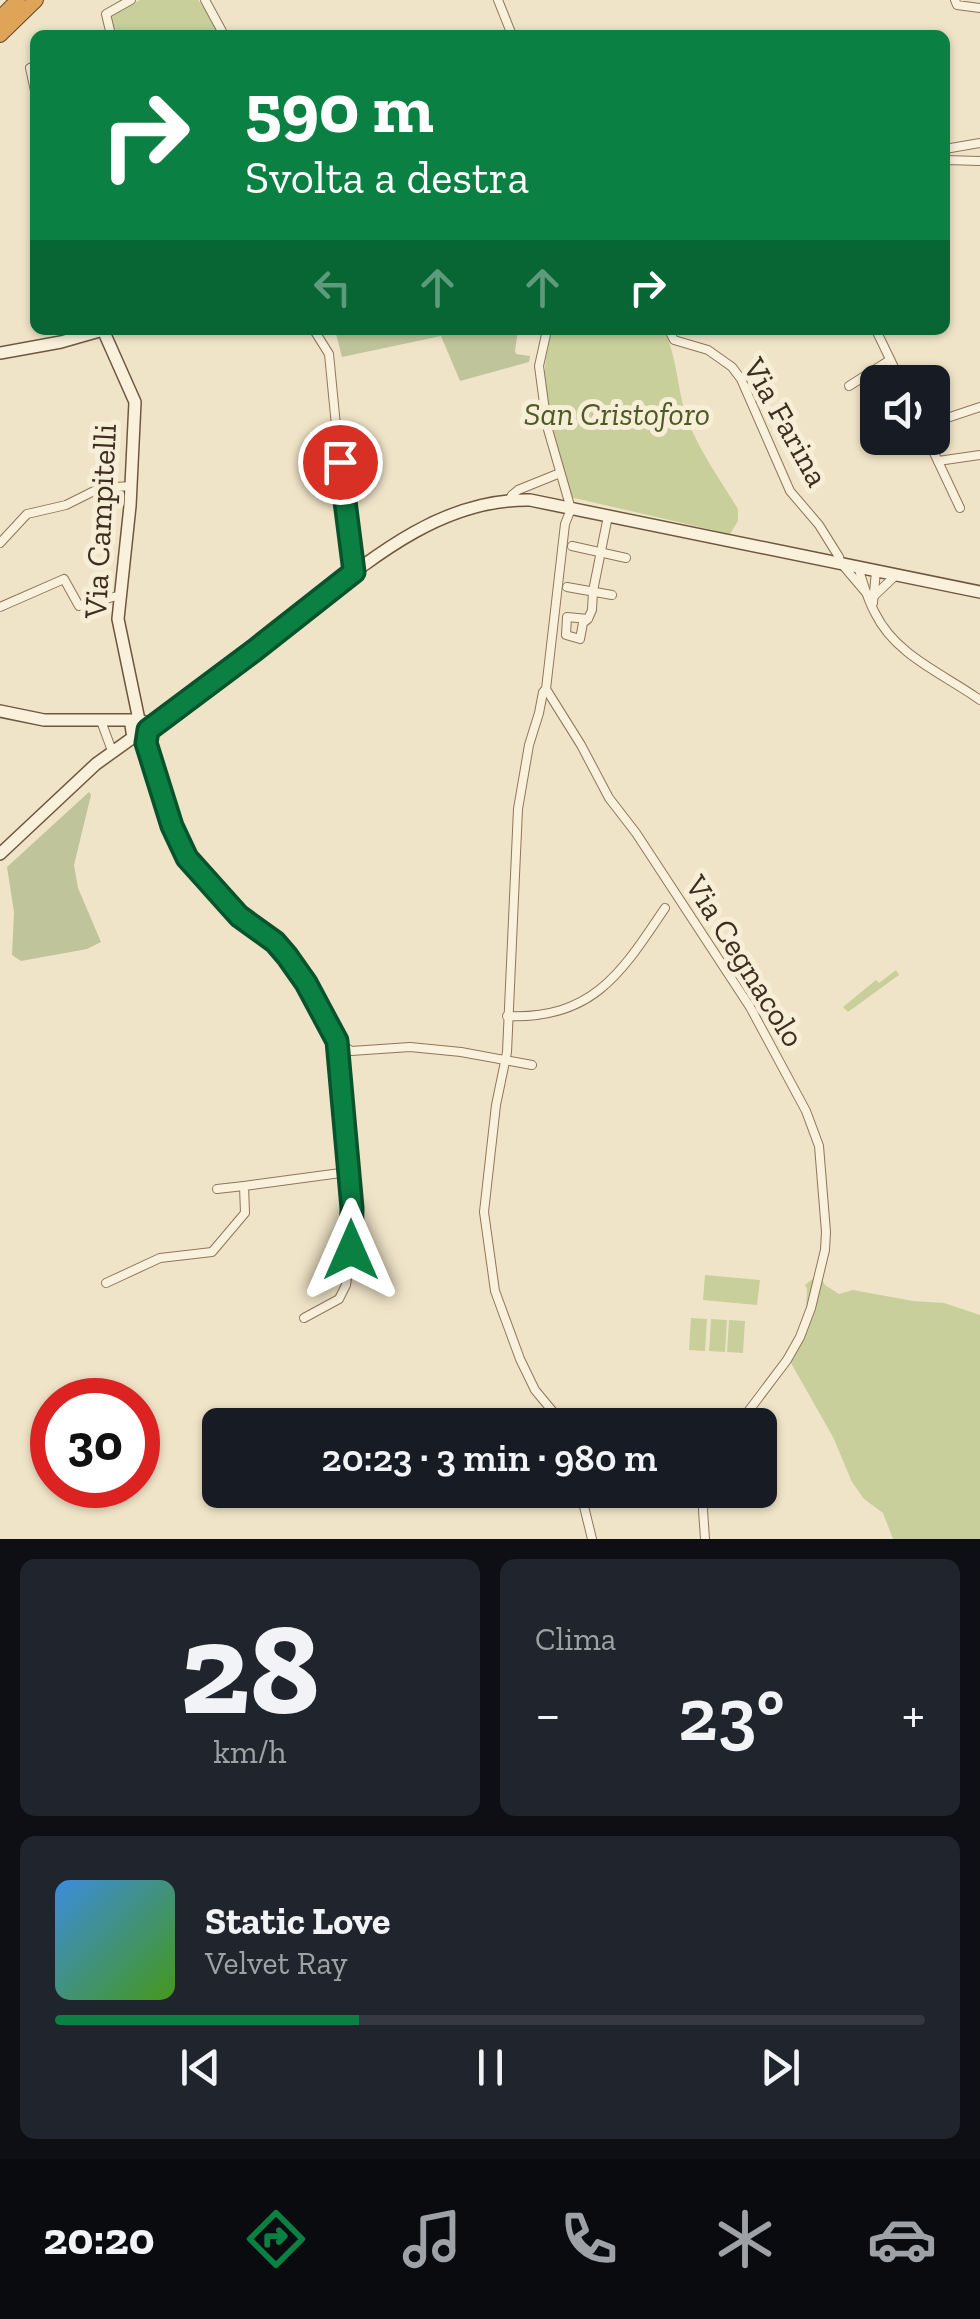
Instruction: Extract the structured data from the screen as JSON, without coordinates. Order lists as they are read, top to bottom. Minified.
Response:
{"streets":{"main road":["Via Campitelli"],"street":["Via Farina","Via Cegnacolo"]},"parks":["San Cristoforo"],"page":{"turn":["590 m","Svolta a destra"],"limit":"30","trip":"20:23 · 3 min · 980 m","tile":[["28","km/h"],"Clima"],"heat":["−","23°","+"],"song":["Static Love","Velvet Ray"],"tabs":"20:20"}}
